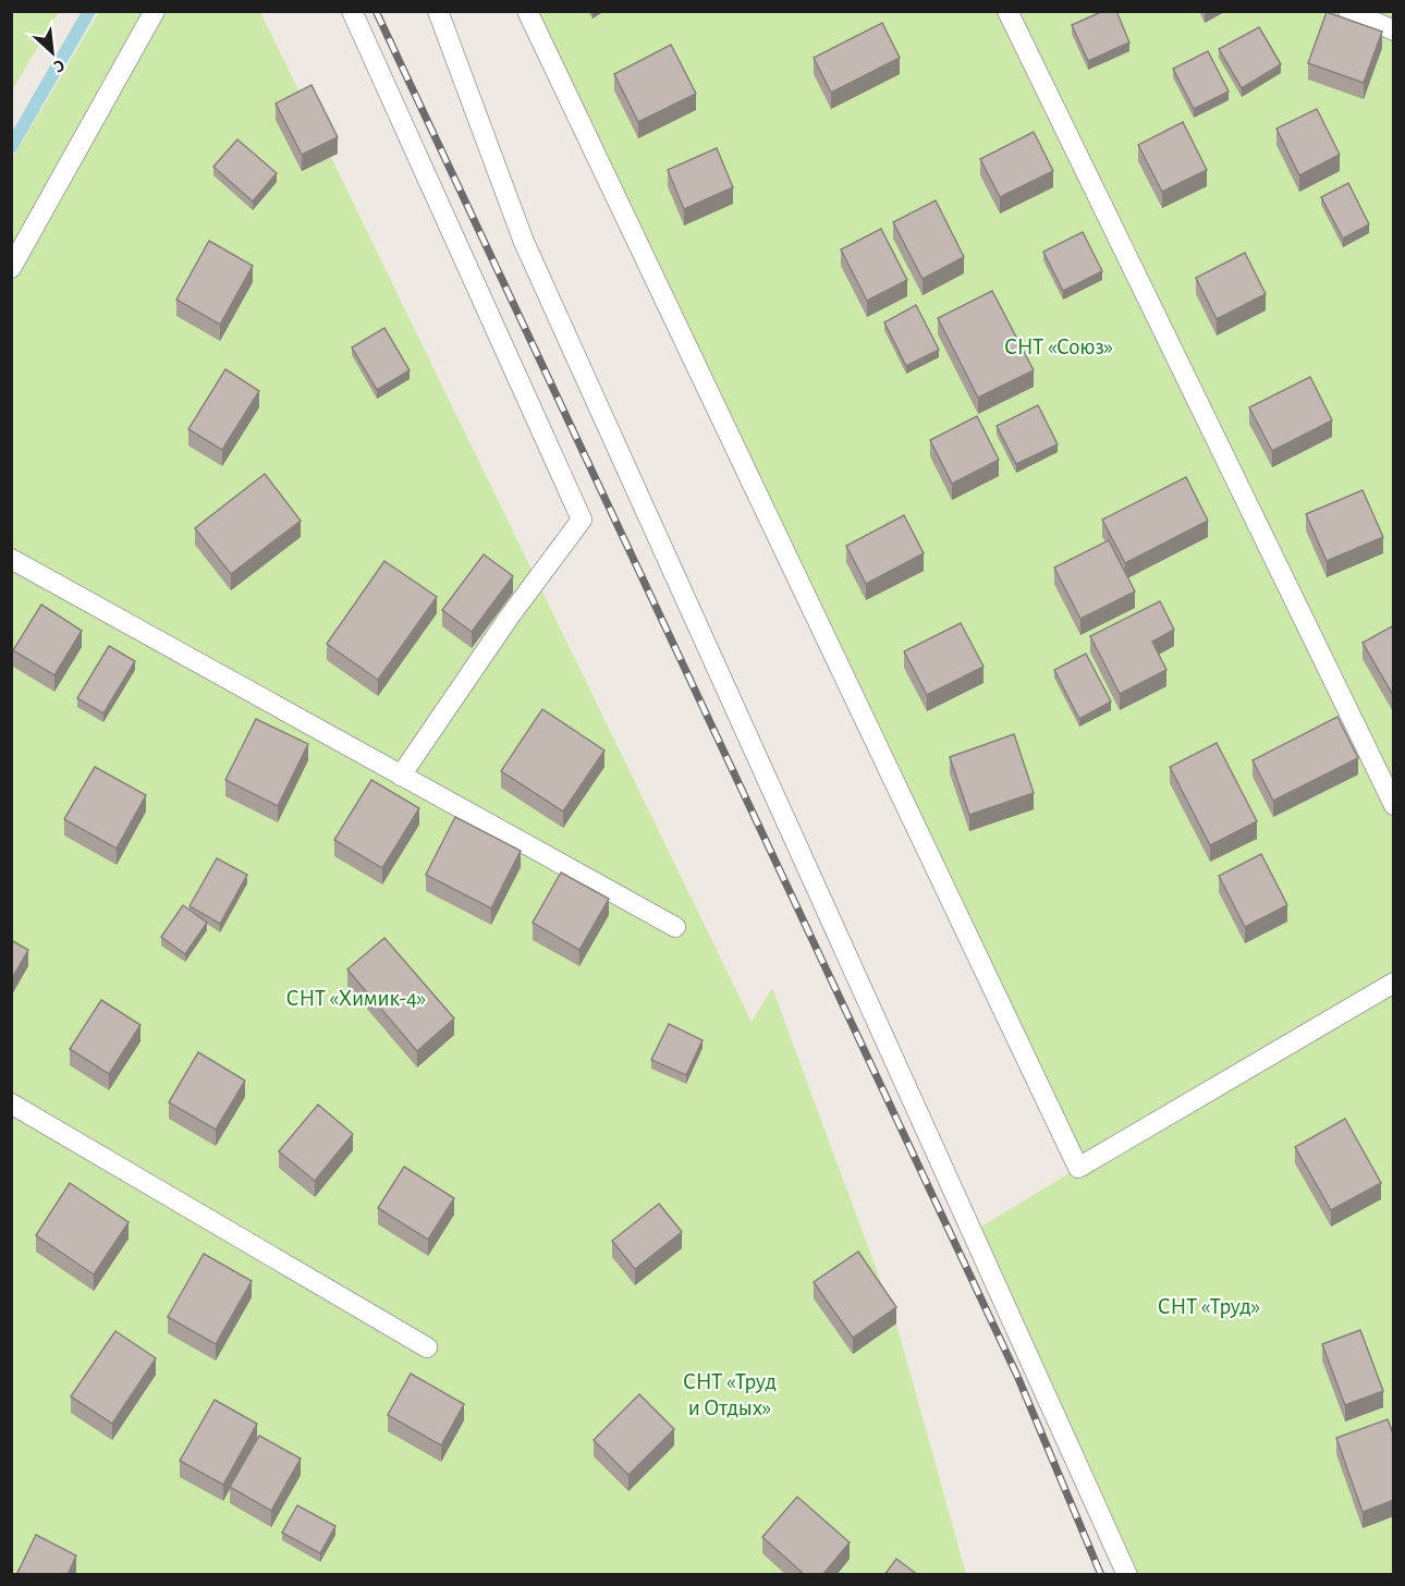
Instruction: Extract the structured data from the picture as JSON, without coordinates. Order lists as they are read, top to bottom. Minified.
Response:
{"parks":["СНТ «Союз»","СНТ «Химик-4»","СНТ «Труд»","СНТ «Труд и Отдых»"],"north":"bottom right"}
